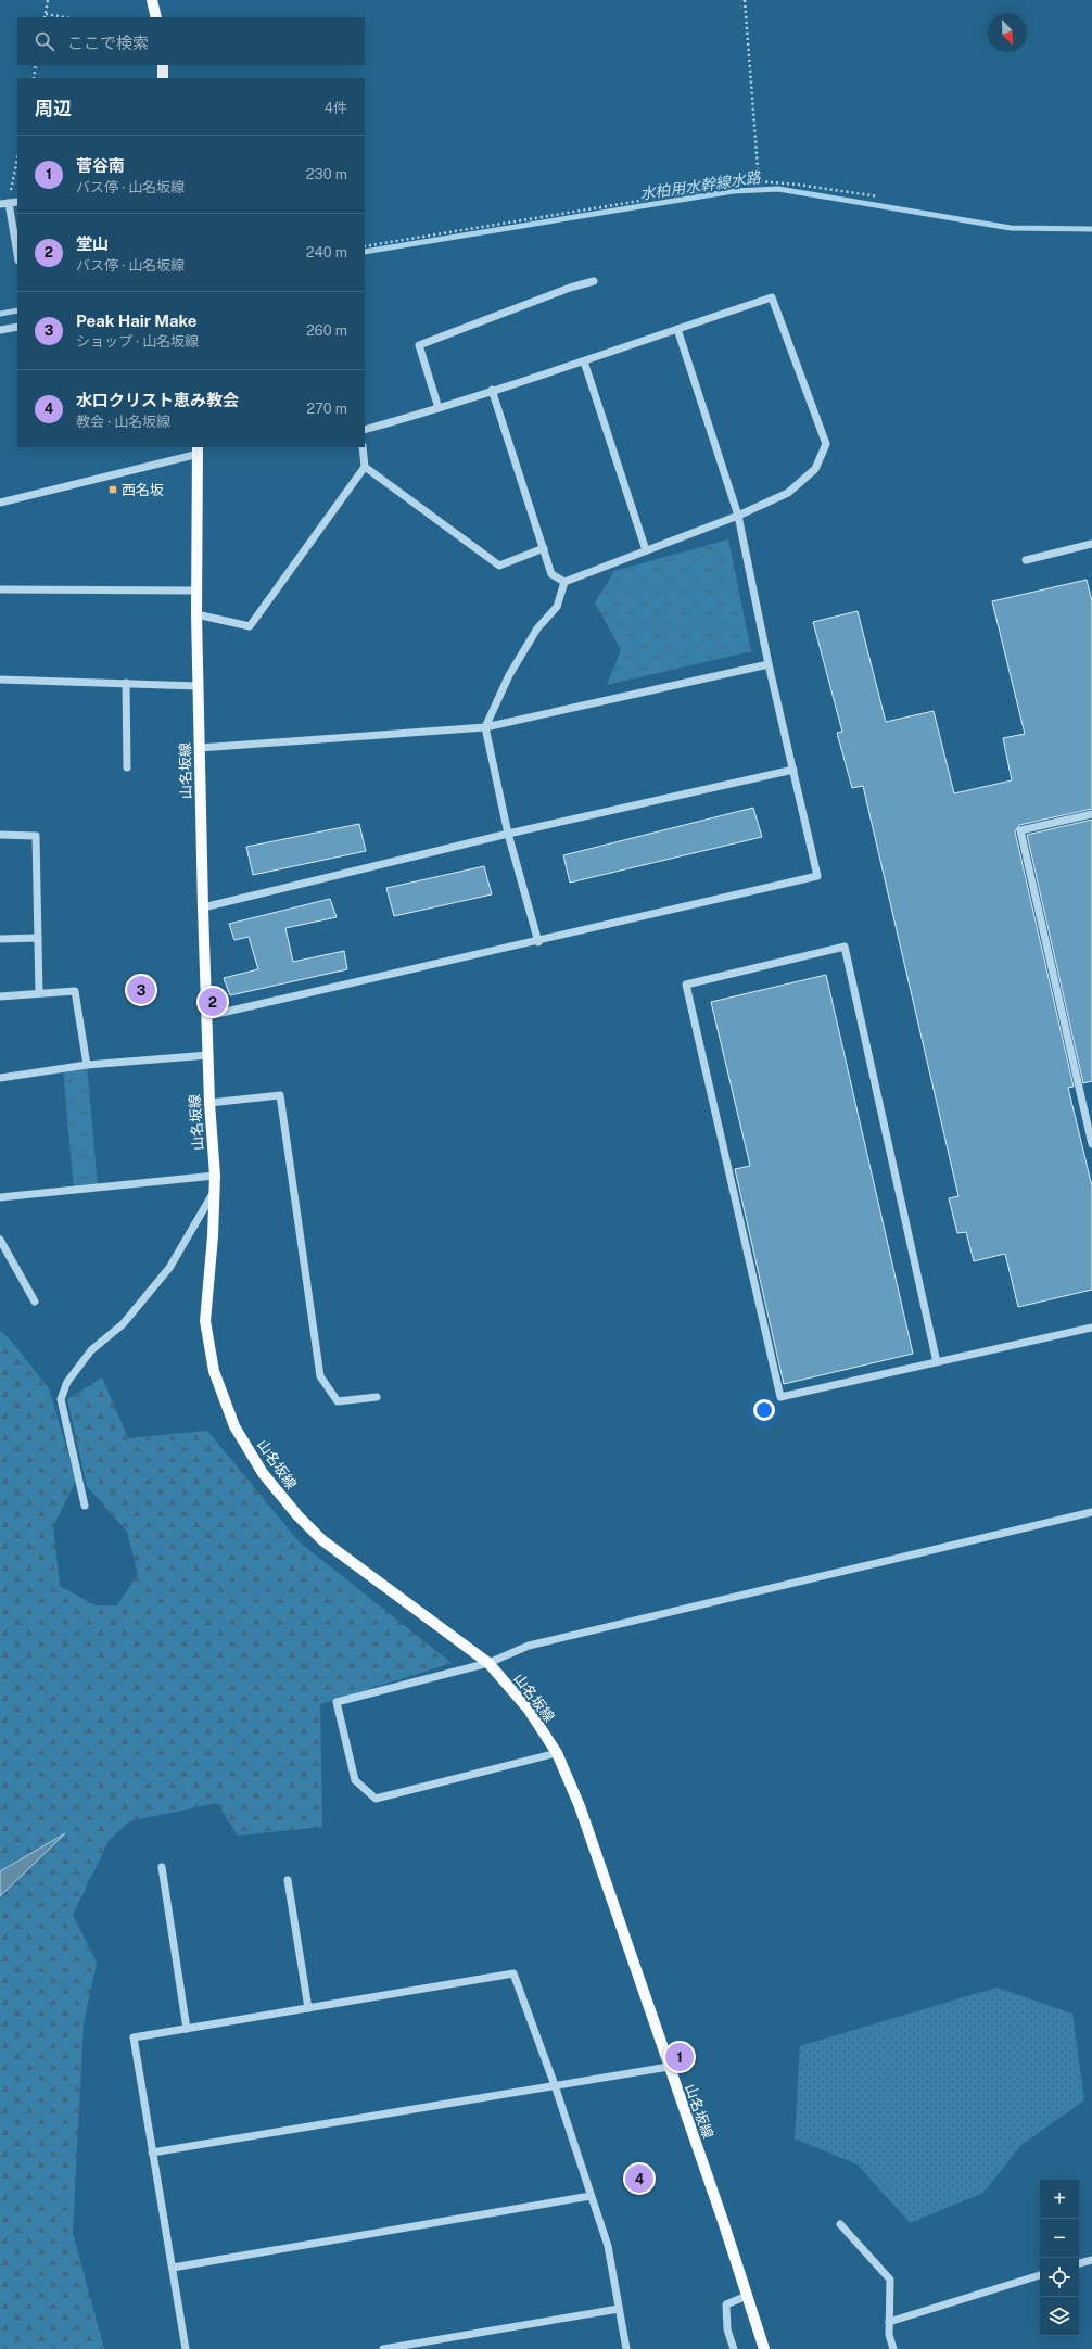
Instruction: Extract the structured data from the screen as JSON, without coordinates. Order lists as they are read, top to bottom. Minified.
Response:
{"streets":{"main road":["山名坂線"]},"water":["水柏用水幹線水路"],"places":{"transit":["西名坂"]},"north":"bottom right","page":{"search":"ここで検索","heading":["周辺","4件"],"list":[{"mark":"1","name":"菅谷南","note":"バス停 · 山名坂線","value":"230 m"},{"mark":"2","name":"堂山","note":"バス停 · 山名坂線","value":"240 m"},{"mark":"3","name":"Peak Hair Make","note":"ショップ · 山名坂線","value":"260 m"},{"mark":"4","name":"水口クリスト恵み教会","note":"教会 · 山名坂線","value":"270 m"}],"pins":["3","2","1","4"],"map_buttons":["+","−"]}}
